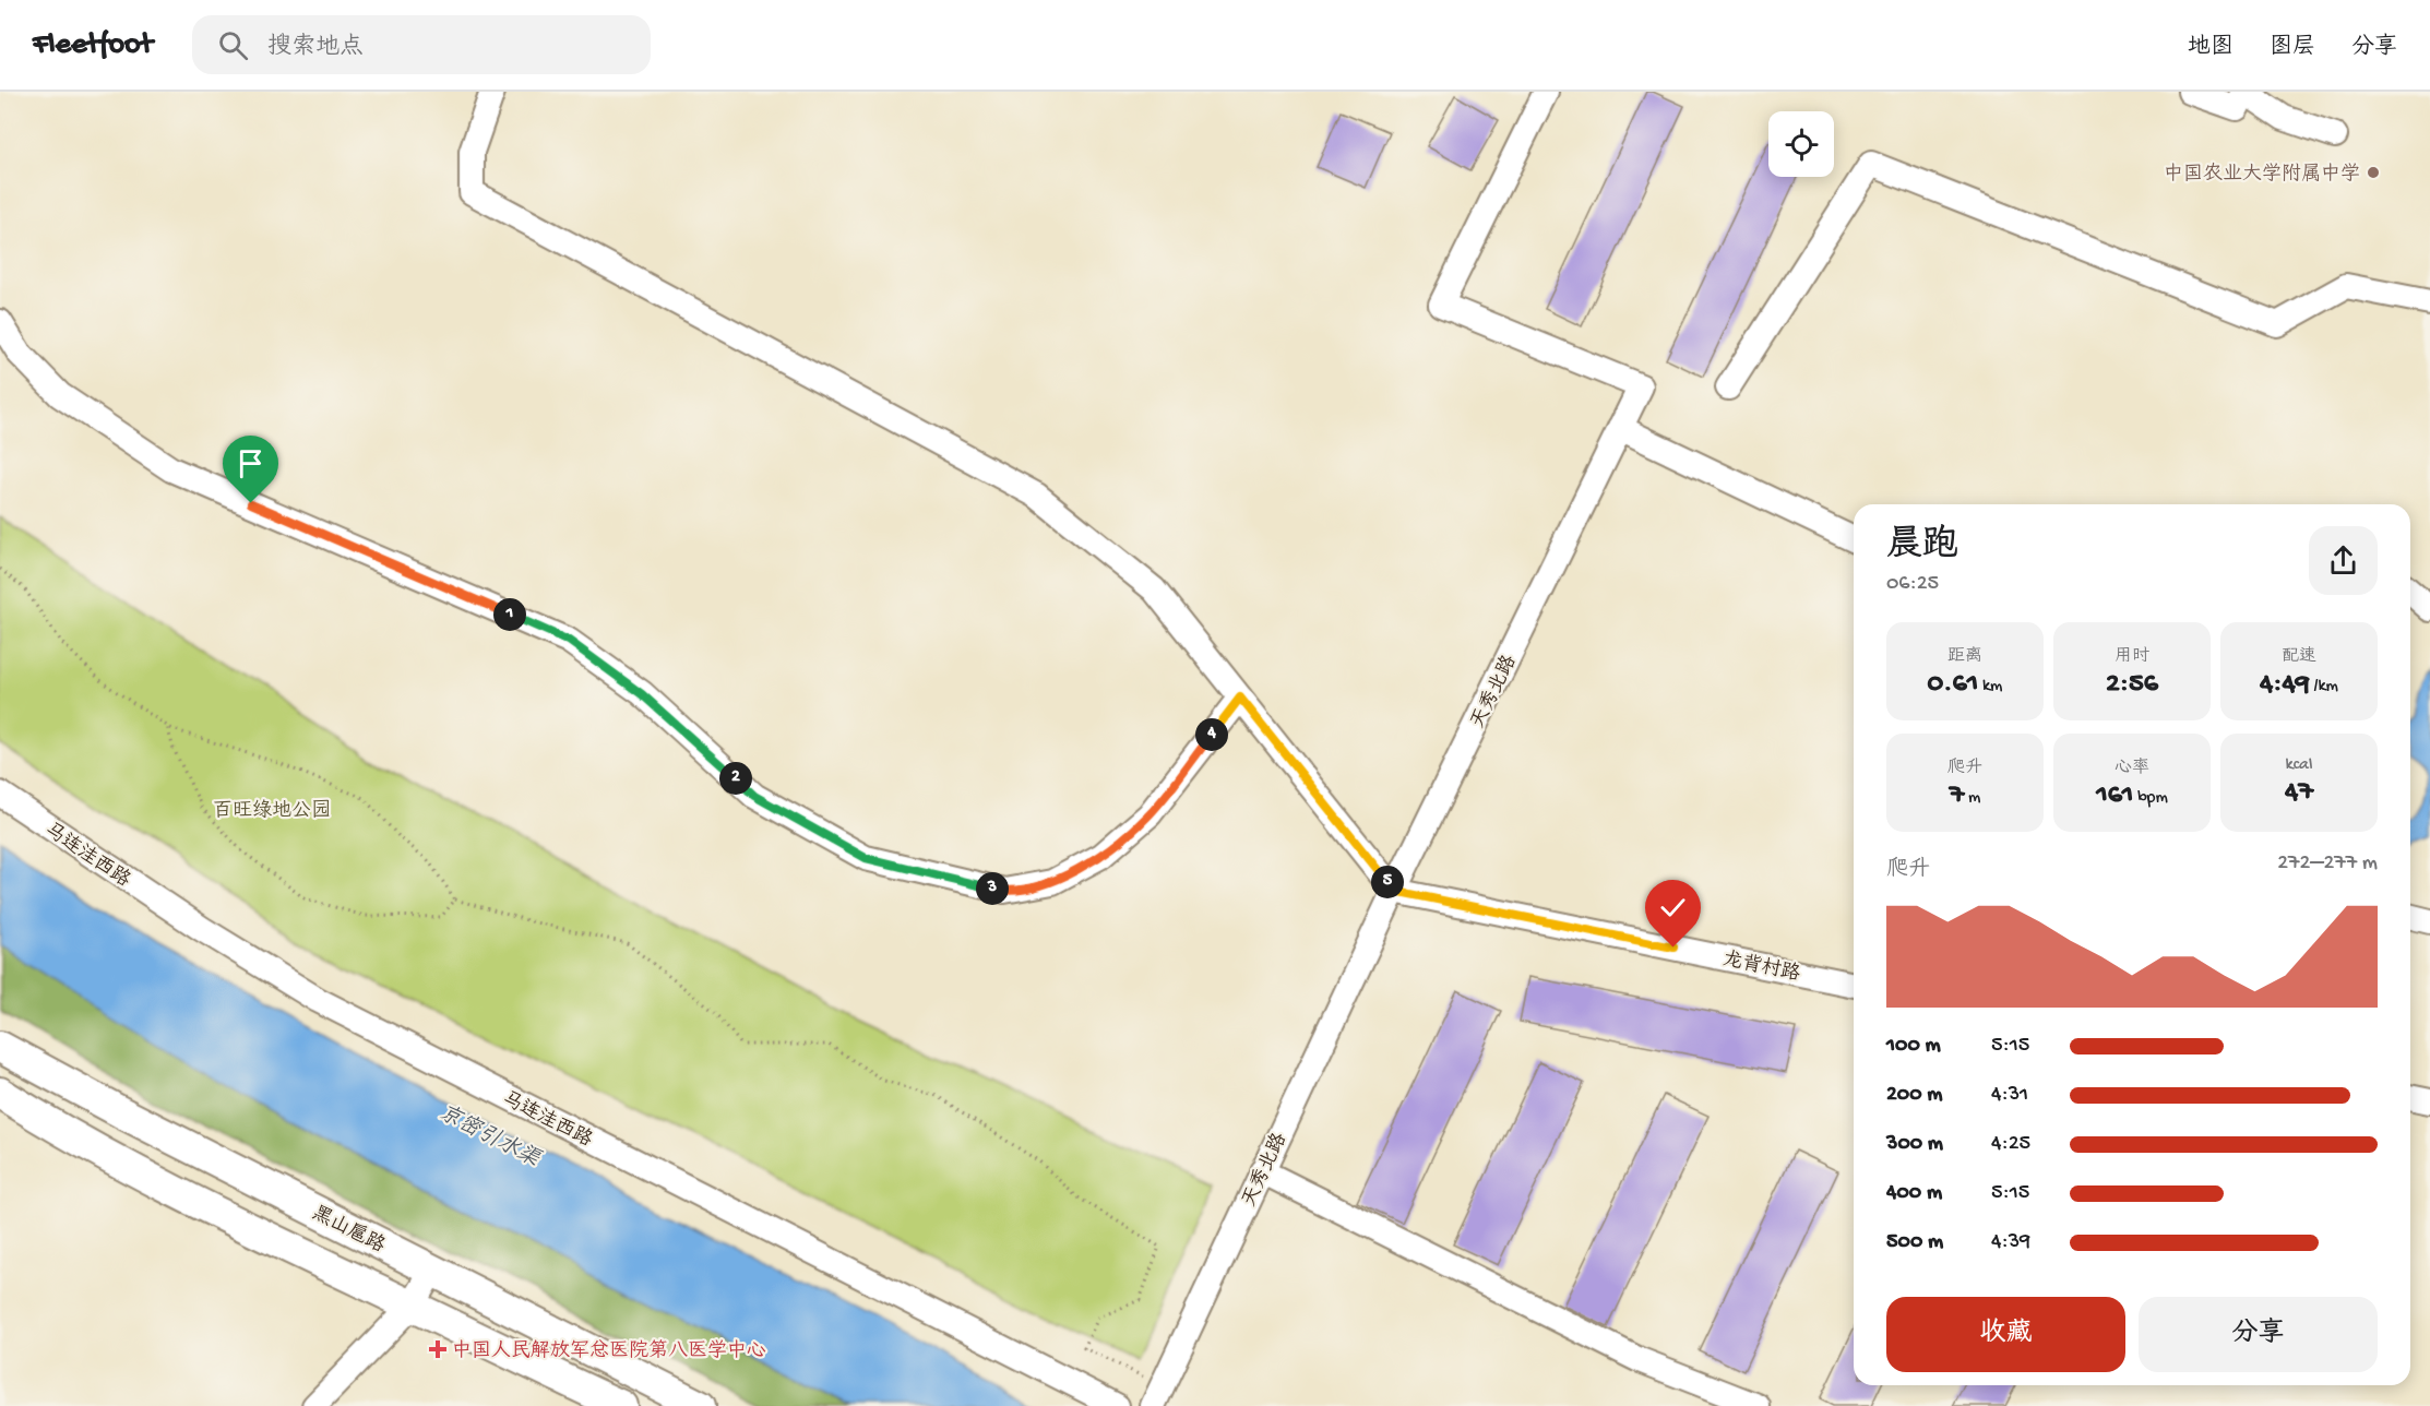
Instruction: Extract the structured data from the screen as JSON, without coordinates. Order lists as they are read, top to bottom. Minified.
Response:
{"streets":{"main road":["黑山扈路"],"street":["天秀北路","马连洼西路","龙背村路"]},"crossings":[["天秀北路","龙背村路"]],"water":["京密引水渠"],"parks":["百旺绿地公园"],"places":{"other":["中国农业大学附属中学"],"health":["中国人民解放军总医院第八医学中心"]},"page":{"header":"Fleetfoot","search":"搜索地点","nav":["地图","图层","分享"],"heading":["晨跑","06:25"],"pins":["1","4","2","5","3"],"stats":[["距离","0.61 km"],["用时","2:56"],["配速","4:49 /km"],["爬升","7 m"],["心率","161 bpm"],["kcal","47"]],"chart":["爬升","272–277 m"],"list":[{"name":"100 m","note":"5:15"},{"name":"200 m","note":"4:31"},{"name":"300 m","note":"4:25"},{"name":"400 m","note":"5:15"},{"name":"500 m","note":"4:39"}],"buttons":["收藏","分享"]}}
